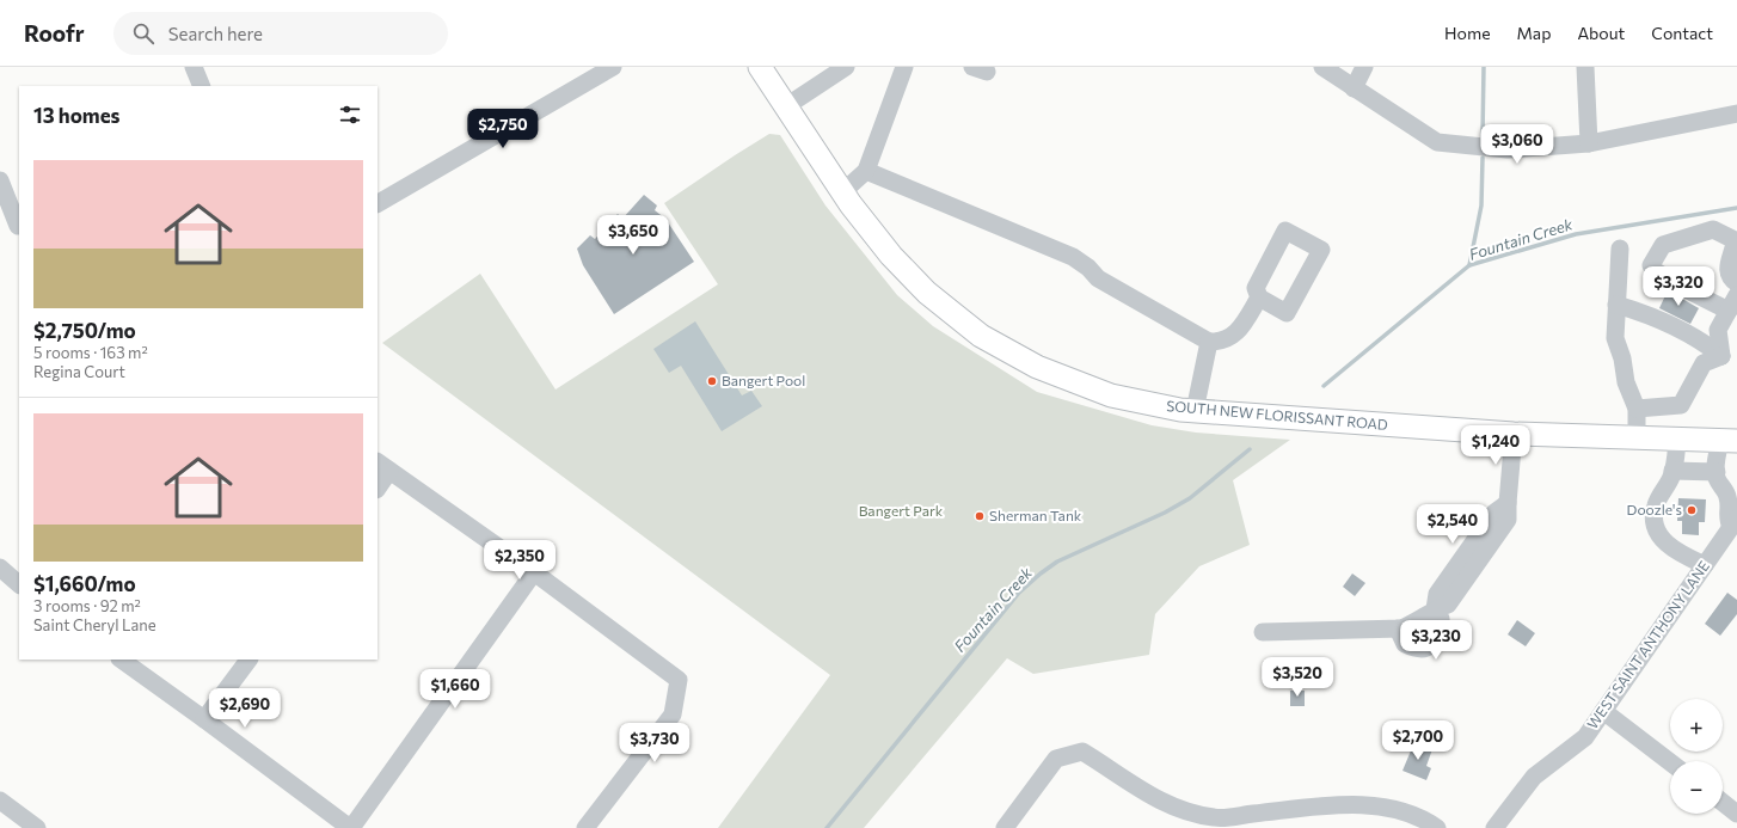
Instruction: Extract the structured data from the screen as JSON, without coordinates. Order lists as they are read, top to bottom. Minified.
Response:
{"streets":{"main road":["SOUTH NEW FLORISSANT ROAD"],"street":["WEST SAINT ANTHONY LANE"]},"water":["Fountain Creek"],"parks":["Bangert Park"],"places":["Bangert Pool","Doozle's","Sherman Tank"],"page":{"header":"Roofr","search":"Search here","nav":["Home","Map","About","Contact"],"heading":"13 homes","price":["$2,750","$3,060","$3,650","$3,320","$1,240","$2,540","$2,350","$3,230","$3,520","$1,660","$2,690","$2,700","$3,730"],"list":[{"name":"$2,750/mo","note":"5 rooms · 163 m² · Regina Court"},{"name":"$1,660/mo","note":"3 rooms · 92 m² · Saint Cheryl Lane"}],"map_buttons":["+","−"]}}
